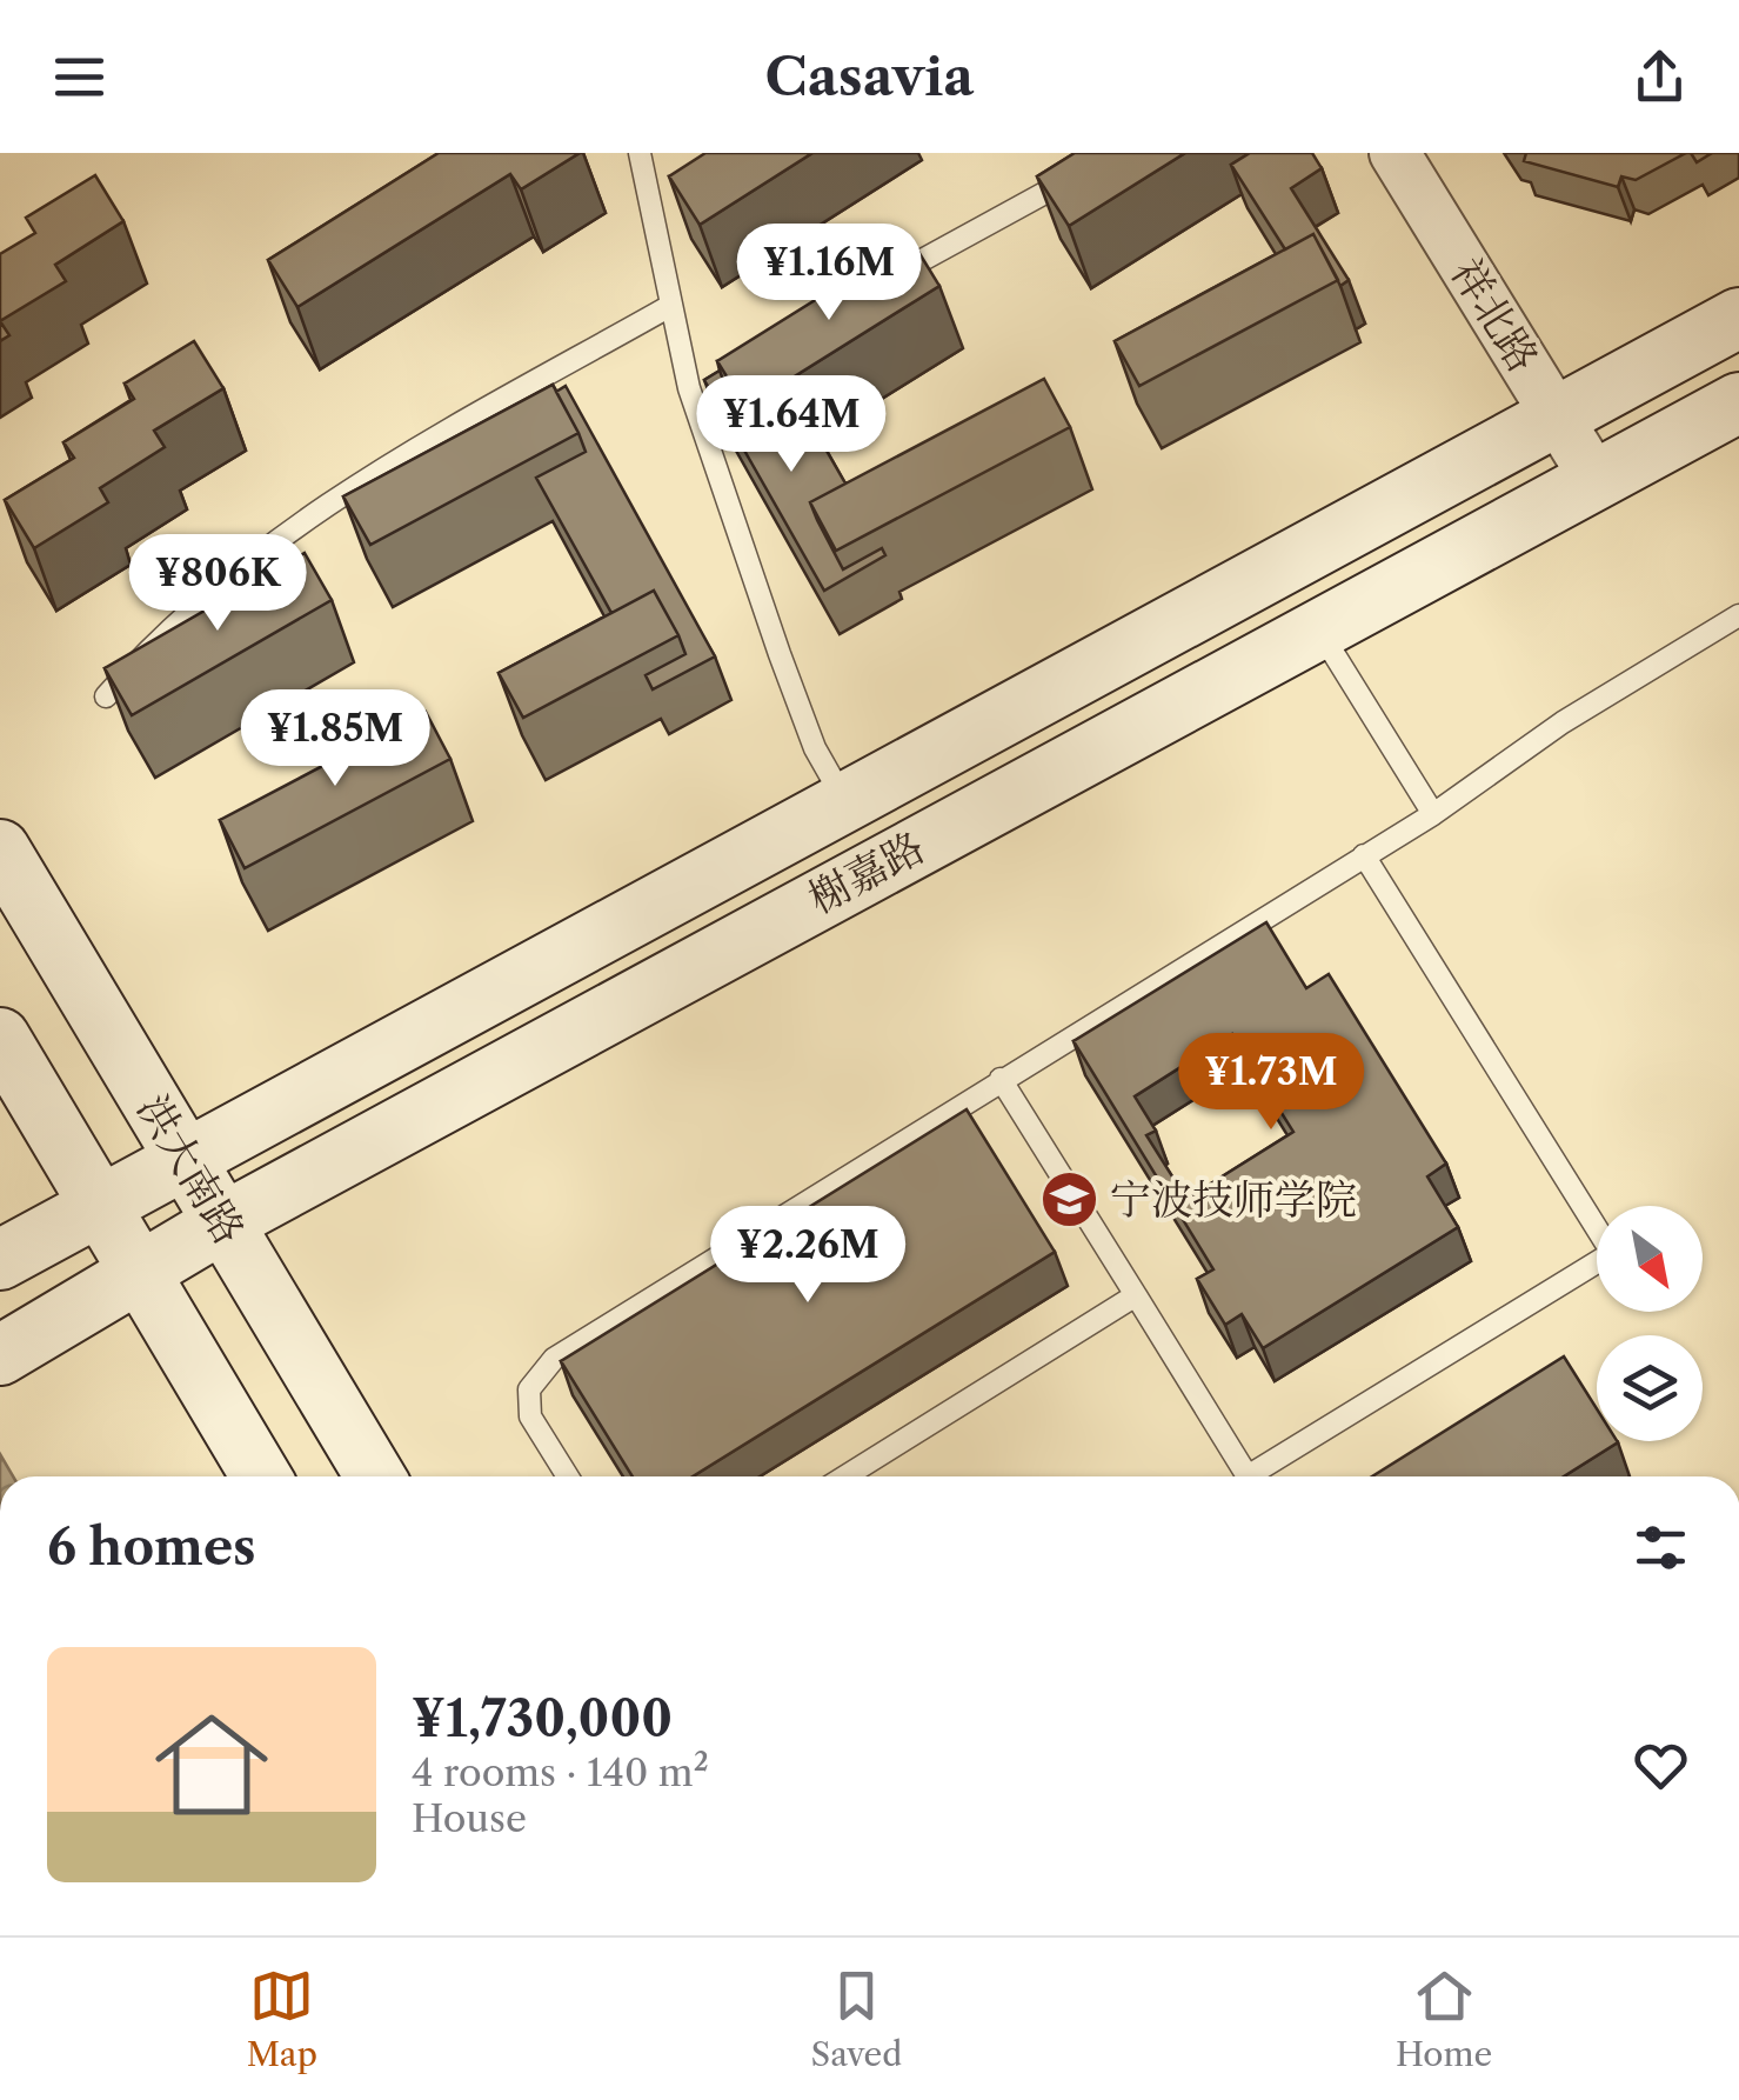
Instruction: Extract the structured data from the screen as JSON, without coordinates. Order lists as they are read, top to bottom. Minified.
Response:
{"streets":{"main road":["榭嘉路","洪大南路"],"street":["祥北路"]},"crossings":[["祥北路","榭嘉路"],["榭嘉路","洪大南路"]],"places":{"school or university":["宁波技师学院"]},"north":"bottom right","page":{"header":"Casavia","price":["¥1.16M","¥1.64M","¥806K","¥1.85M","¥1.73M","¥2.26M"],"heading":"6 homes","list":[{"name":"¥1,730,000","note":"4 rooms · 140 m² · House"}],"tabs":["Map","Saved","Home"]}}
